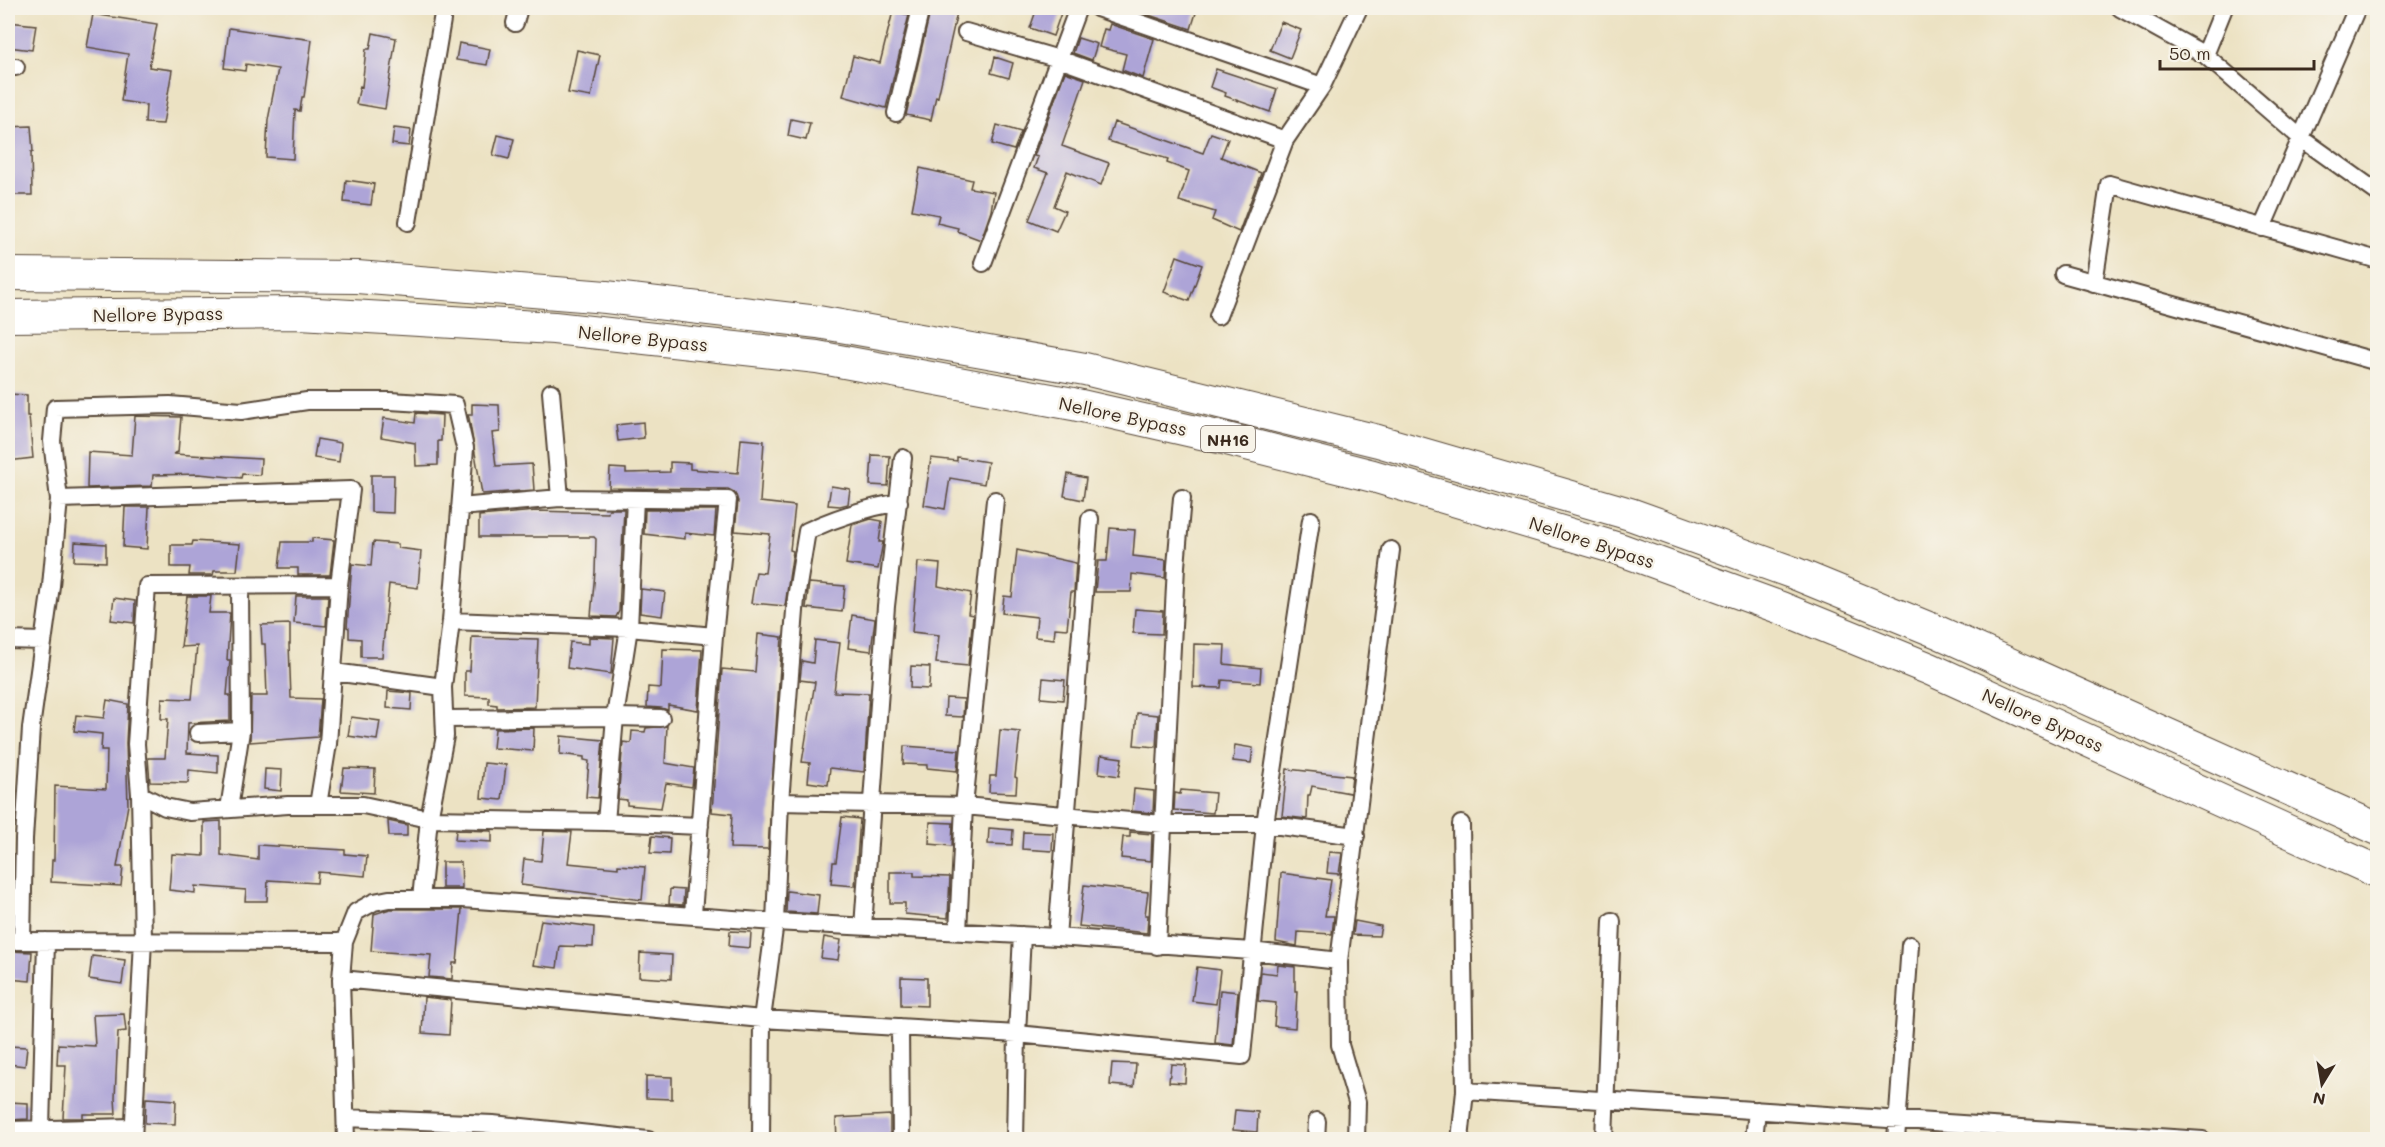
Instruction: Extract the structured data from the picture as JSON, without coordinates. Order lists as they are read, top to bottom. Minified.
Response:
{"streets":{"highway":["Nellore Bypass","NH16"]},"scale_bar":"50 m","north":"bottom"}
